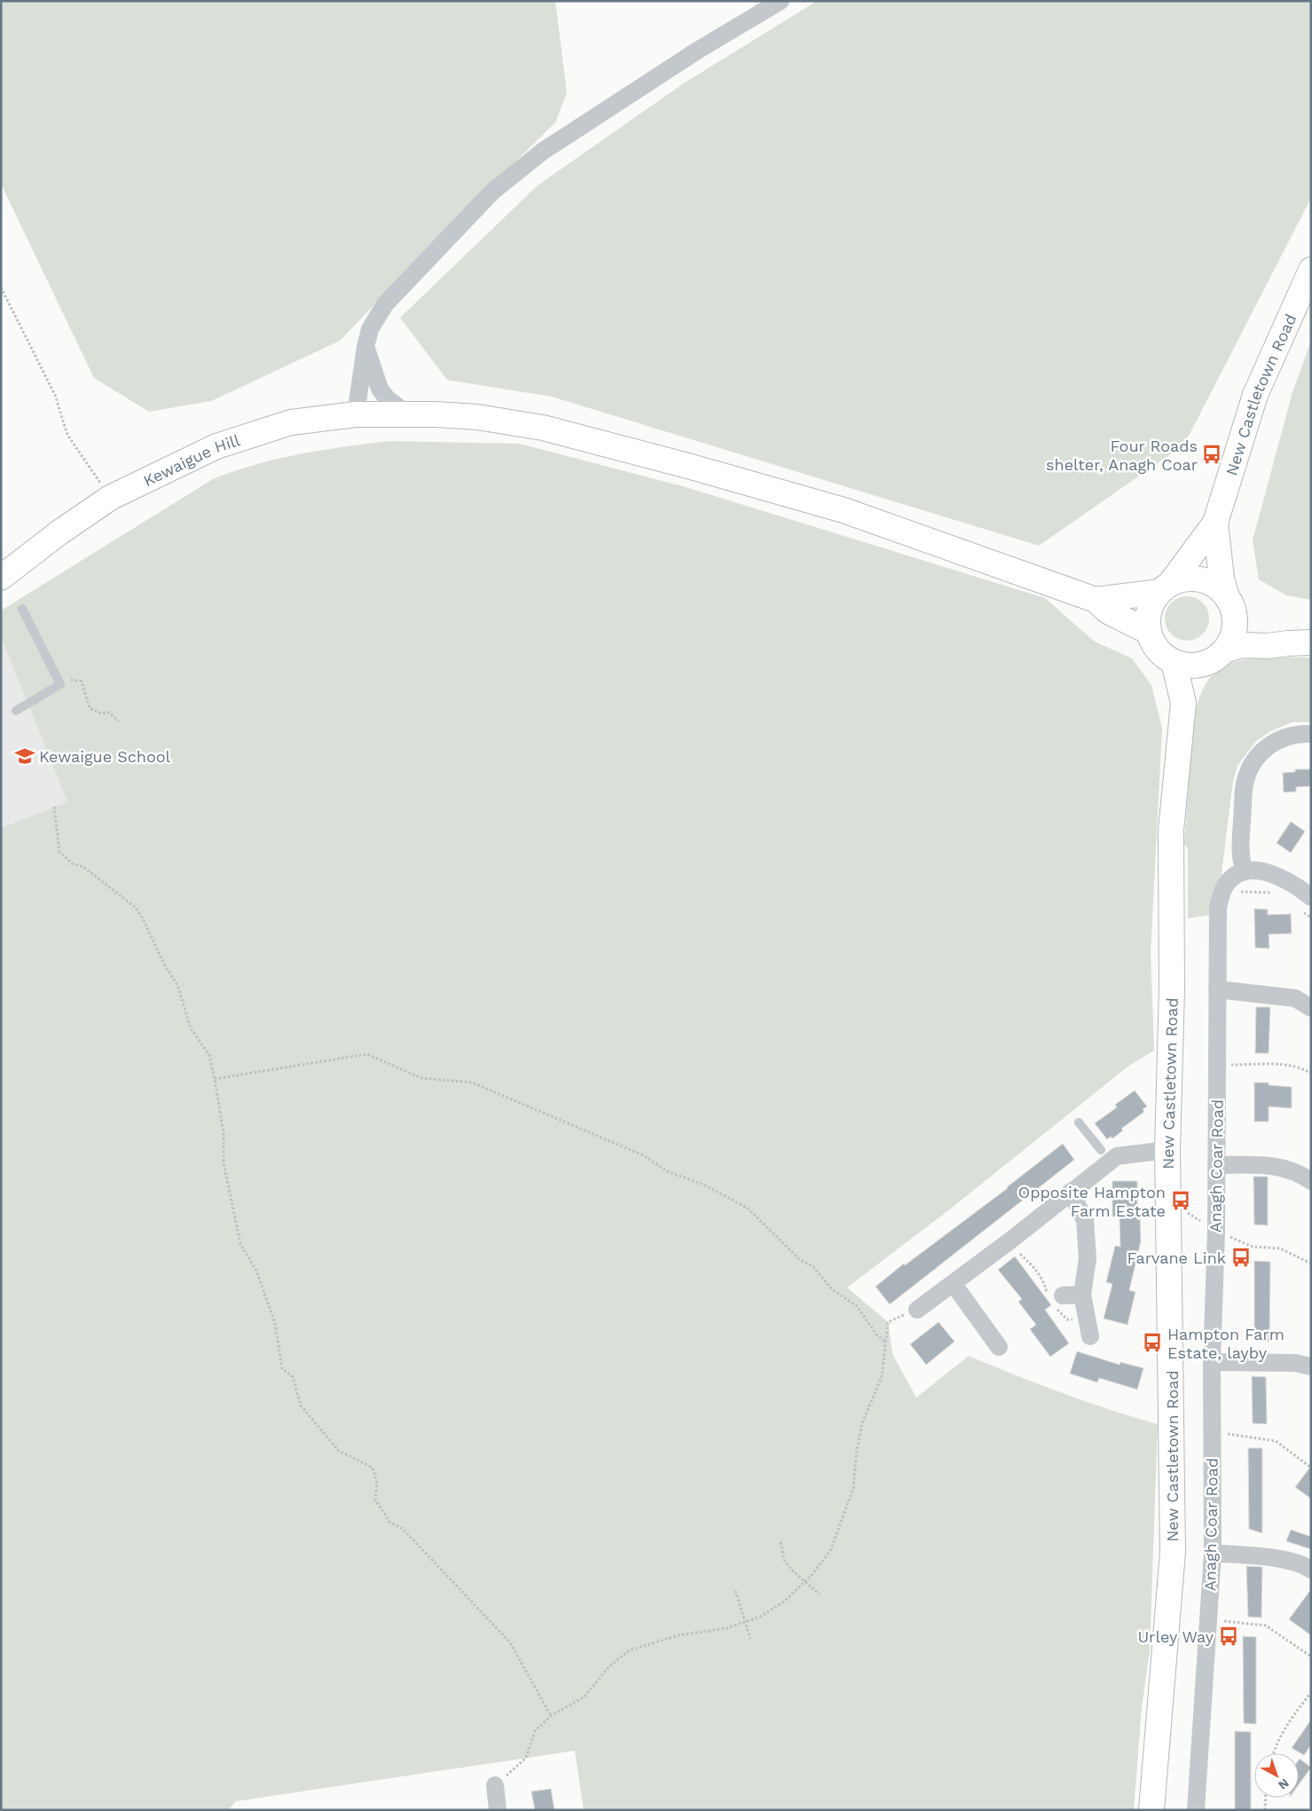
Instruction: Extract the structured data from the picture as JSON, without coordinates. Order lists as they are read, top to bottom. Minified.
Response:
{"streets":{"highway":["New Castletown Road","Kewaigue Hill"],"street":["Anagh Coar Road"]},"places":{"bus stop":["Four Roads shelter, Anagh Coar","Opposite Hampton Farm Estate","Farvane Link","Hampton Farm Estate, layby","Urley Way"],"school or university":["Kewaigue School"]},"north":"bottom right"}
